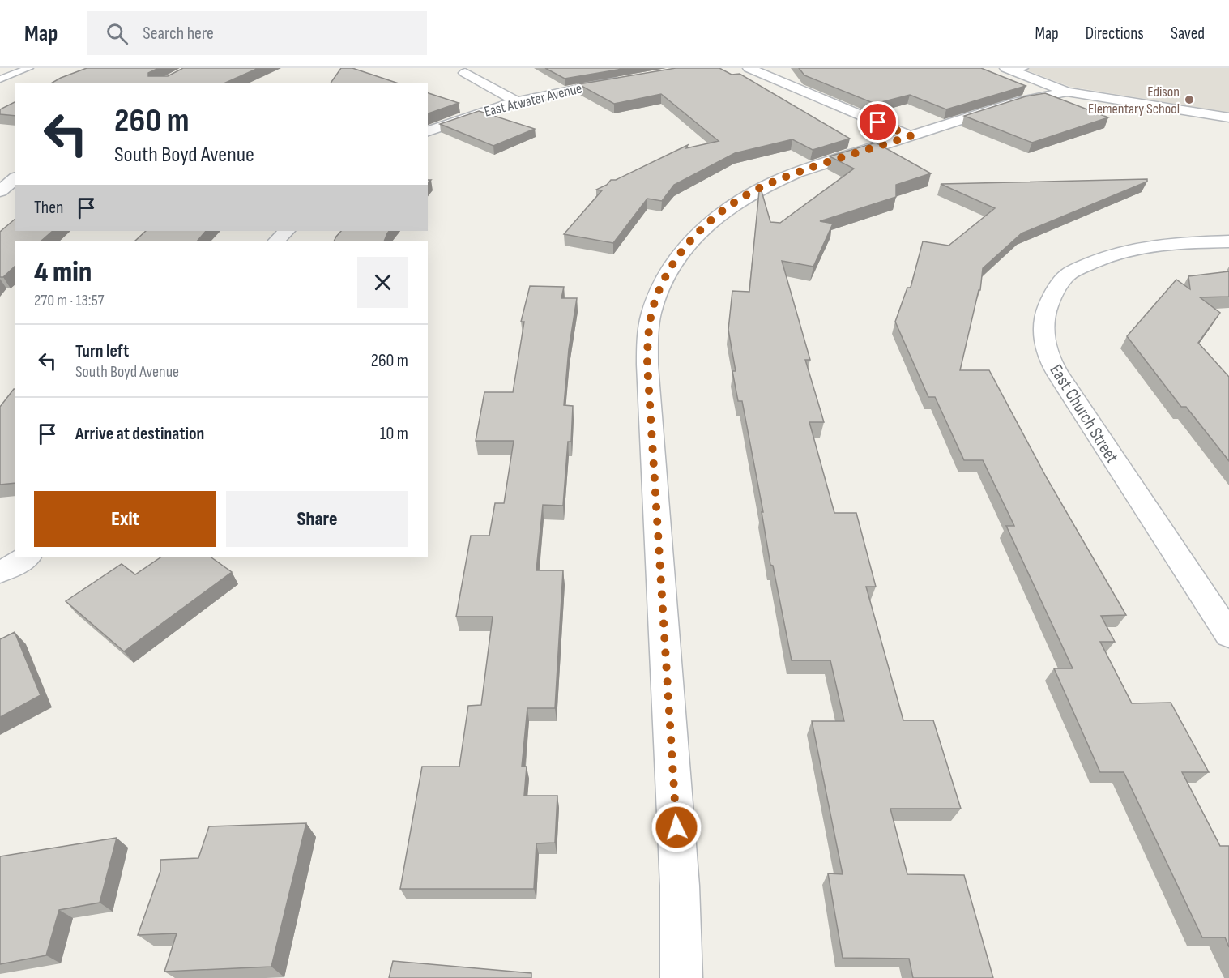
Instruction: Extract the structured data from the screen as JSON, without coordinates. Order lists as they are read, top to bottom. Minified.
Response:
{"streets":{"street":["East Atwater Avenue","East Church Street"]},"places":["Edison Elementary School"],"page":{"header":"Map","search":"Search here","nav":["Map","Directions","Saved"],"turn":["260 m","South Boyd Avenue"],"then":"Then","heading":["4 min","270 m · 13:57"],"list":[{"name":"Turn left","note":"South Boyd Avenue","value":"260 m"},{"name":"Arrive at destination","value":"10 m"}],"buttons":["Exit","Share"]}}
